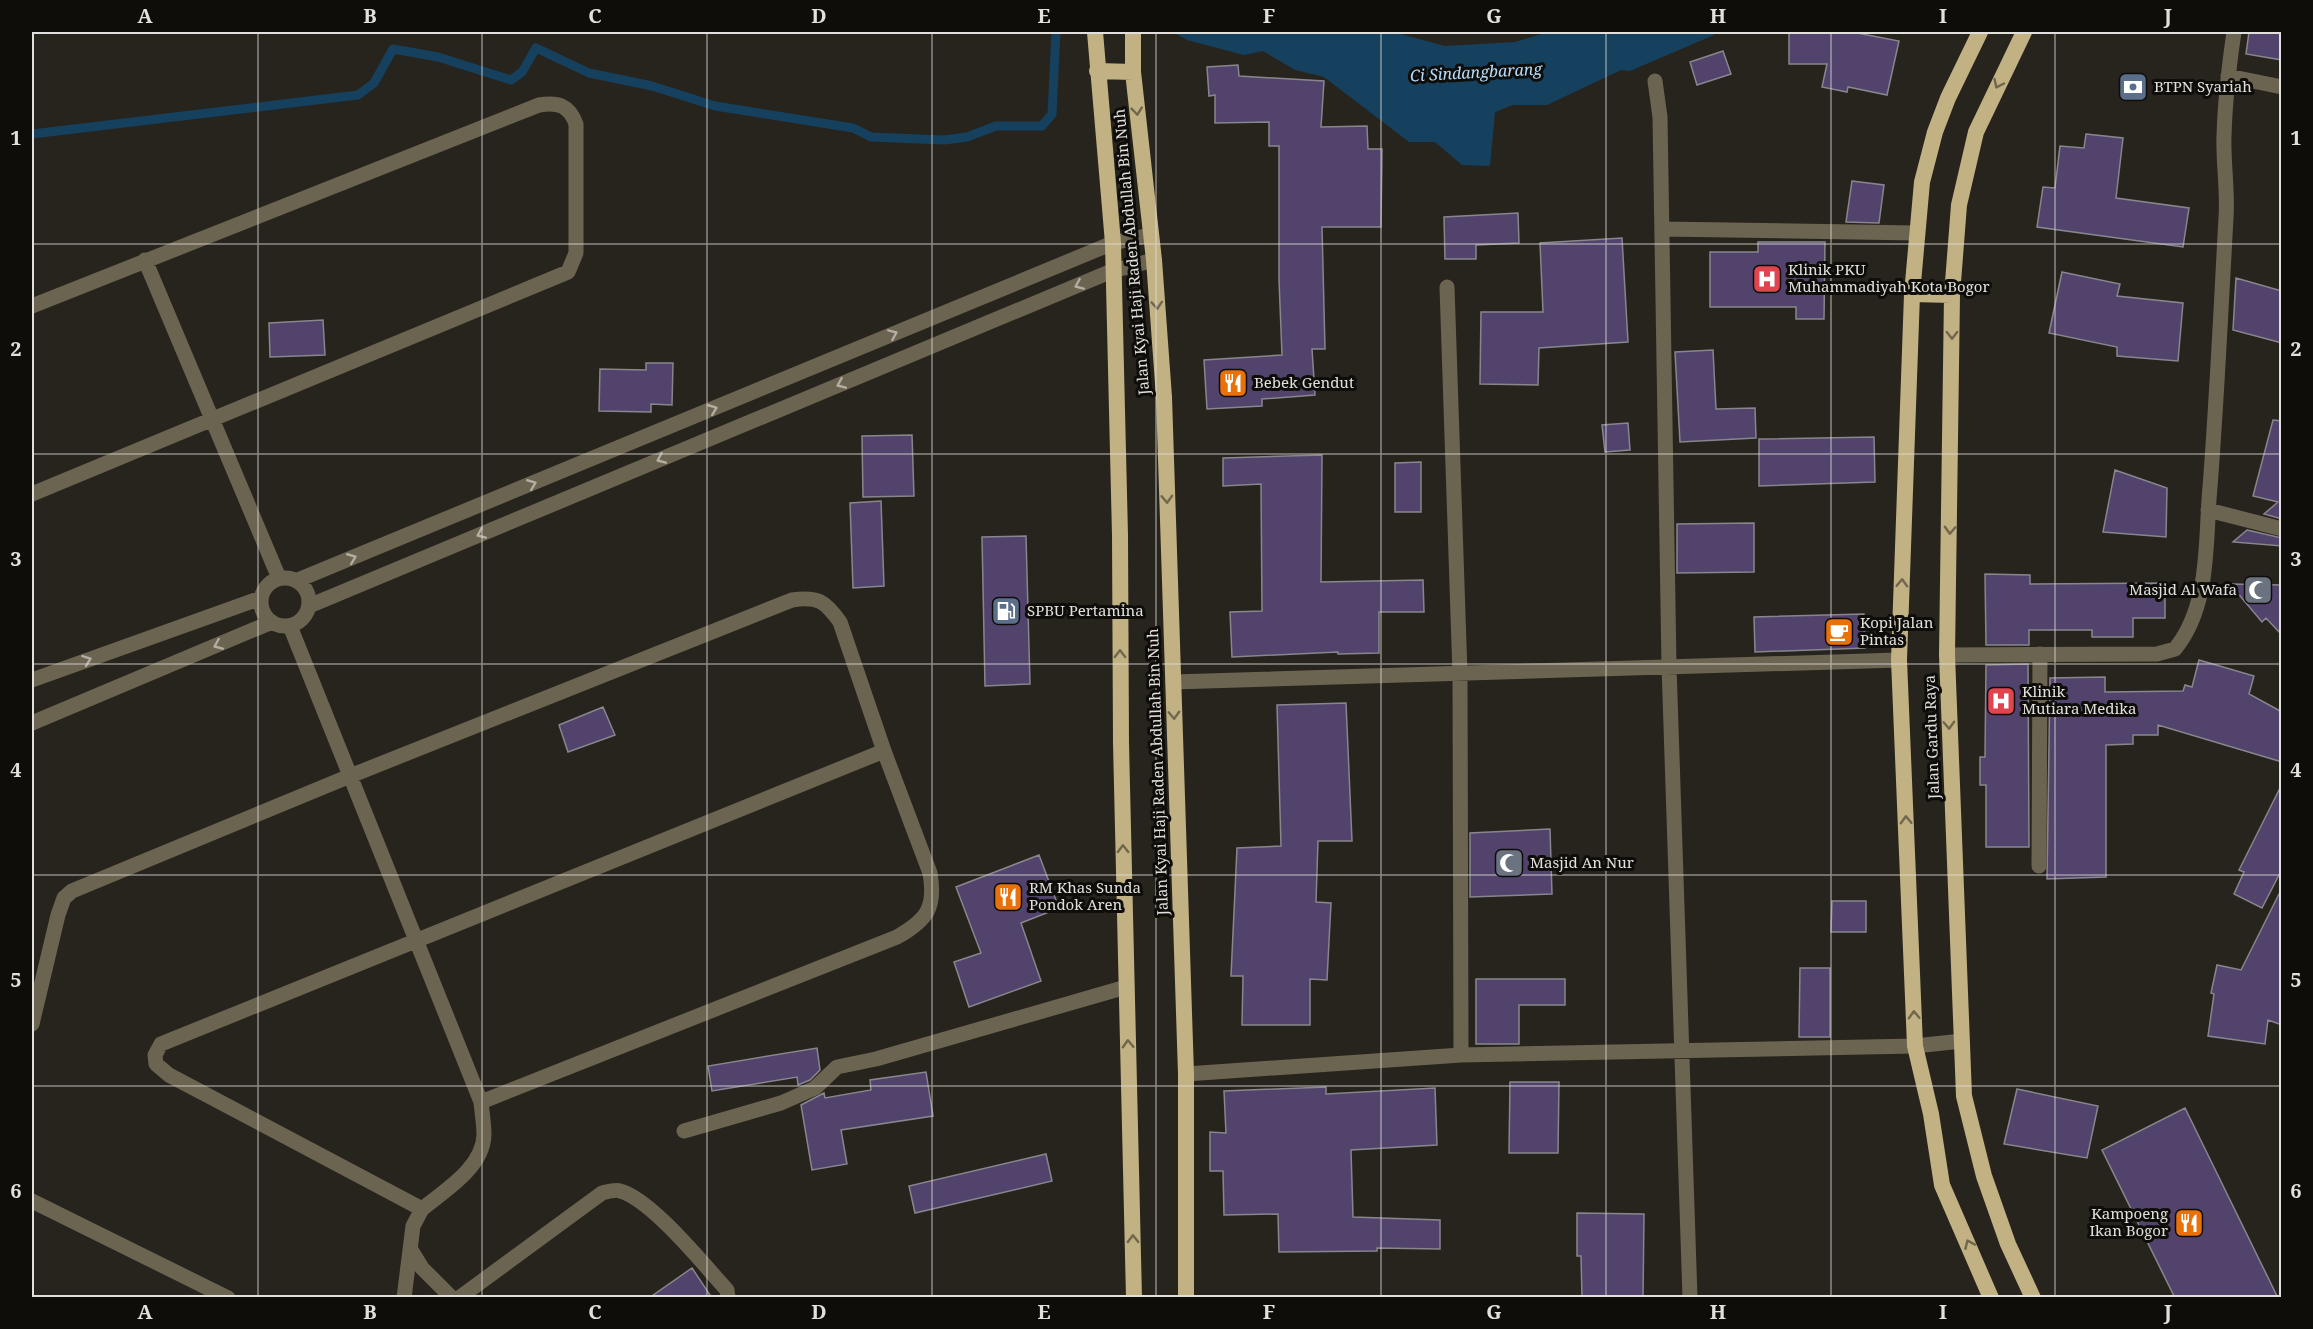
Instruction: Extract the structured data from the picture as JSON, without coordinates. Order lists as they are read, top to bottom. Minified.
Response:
{"streets":{"highway":["Jalan Kyai Haji Raden Abdullah Bin Nuh","Jalan Gardu Raya"]},"water":["Ci Sindangbarang"],"places":{"bank":["BTPN Syariah"],"hospital":["Klinik PKU Muhammadiyah Kota Bogor","Klinik Mutiara Medika"],"restaurant":["Bebek Gendut","RM Khas Sunda Pondok Aren","Kampoeng Ikan Bogor"],"mosque":["Masjid Al Wafa","Masjid An Nur"],"fuel station":["SPBU Pertamina"],"cafe":["Kopi Jalan Pintas"]},"grid":{"columns":["A","B","C","D","E","F","G","H","I","J"],"rows":["1","2","3","4","5","6"]}}
